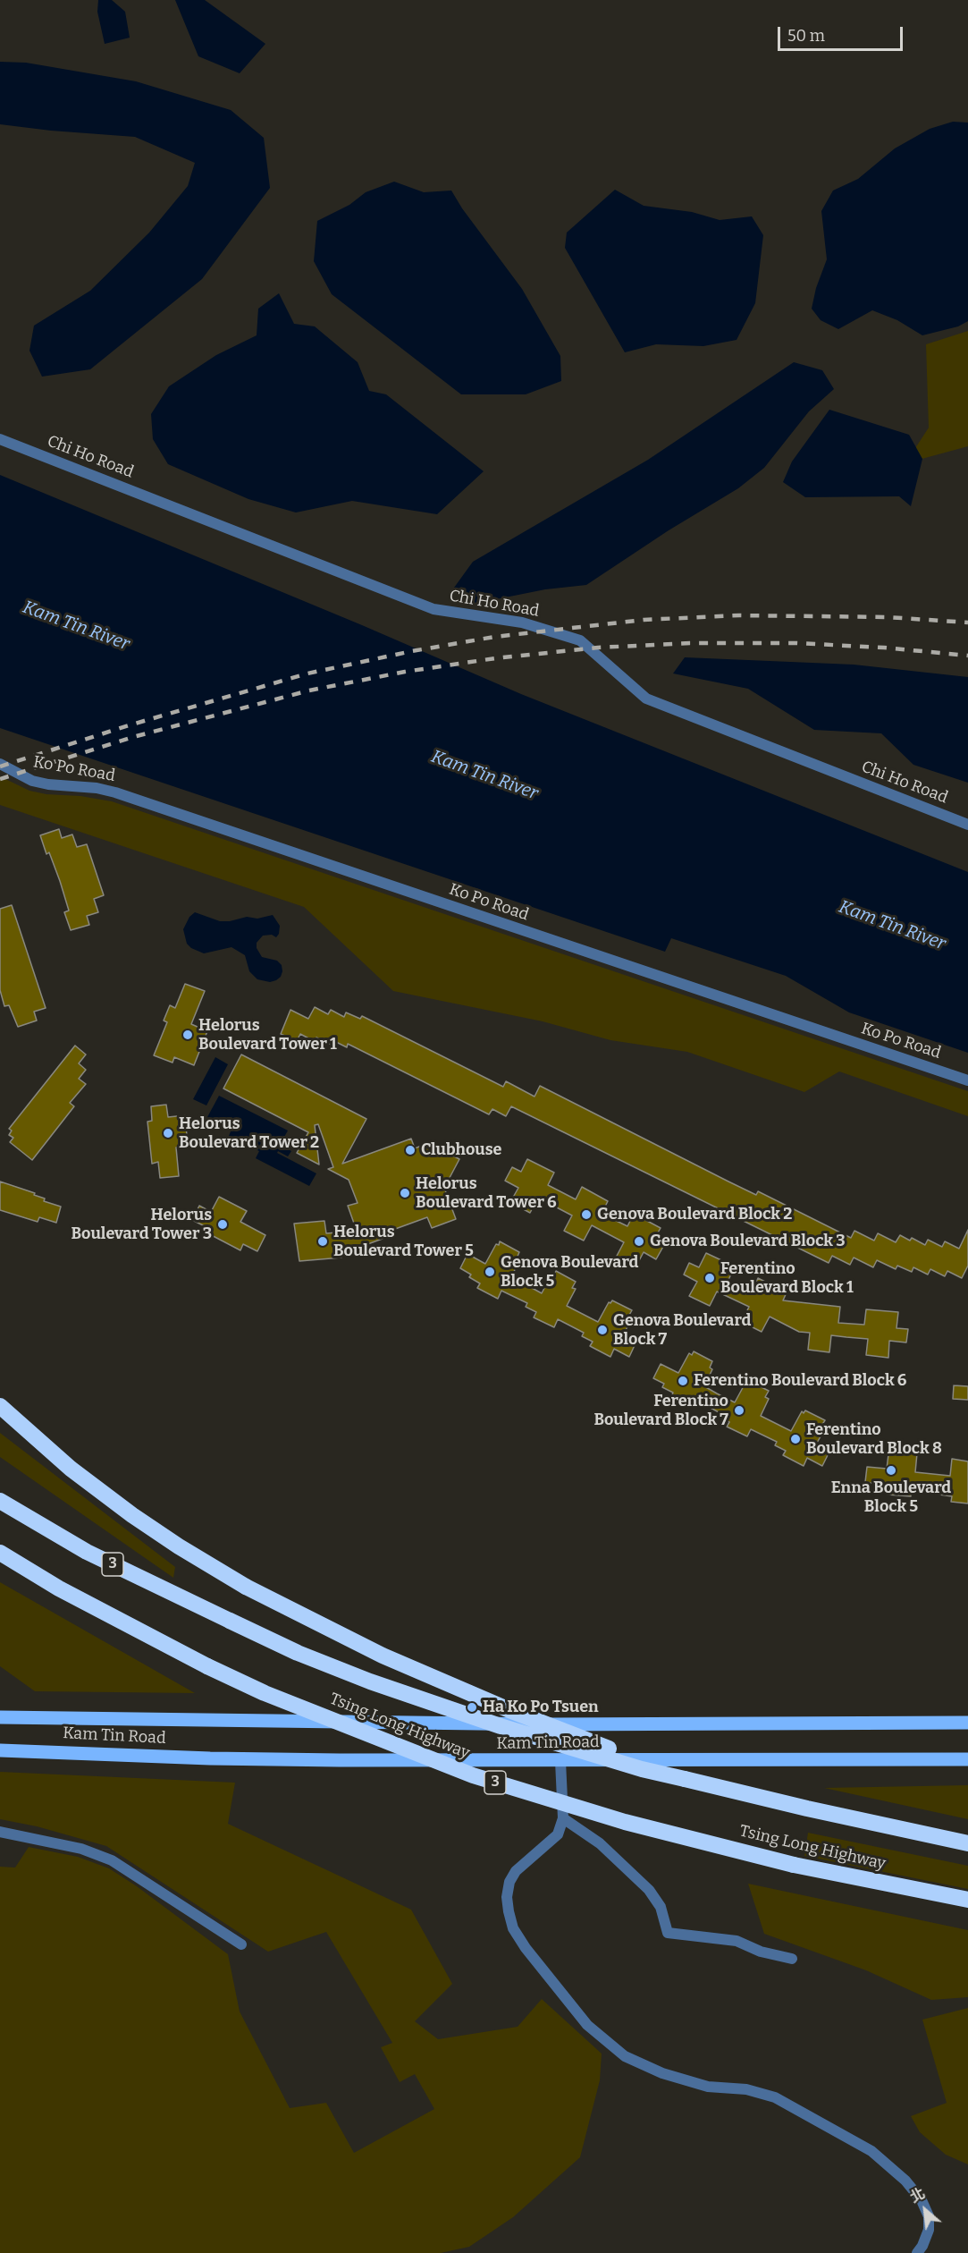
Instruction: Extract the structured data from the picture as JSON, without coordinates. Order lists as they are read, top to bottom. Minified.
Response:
{"streets":{"highway":["3","Tsing Long Highway"],"main road":["Kam Tin Road"],"street":["Chi Ho Road","Ko Po Road"]},"water":["Kam Tin River"],"places":["Helorus Boulevard Tower 1","Helorus Boulevard Tower 2","Clubhouse","Helorus Boulevard Tower 6","Genova Boulevard Block 2","Helorus Boulevard Tower 3","Helorus Boulevard Tower 5","Genova Boulevard Block 3","Genova Boulevard Block 5","Ferentino Boulevard Block 1","Genova Boulevard Block 7","Ferentino Boulevard Block 6","Ferentino Boulevard Block 7","Ferentino Boulevard Block 8","Enna Boulevard Block 5","Ha Ko Po Tsuen"],"scale_bar":"50 m","north":"top left"}
